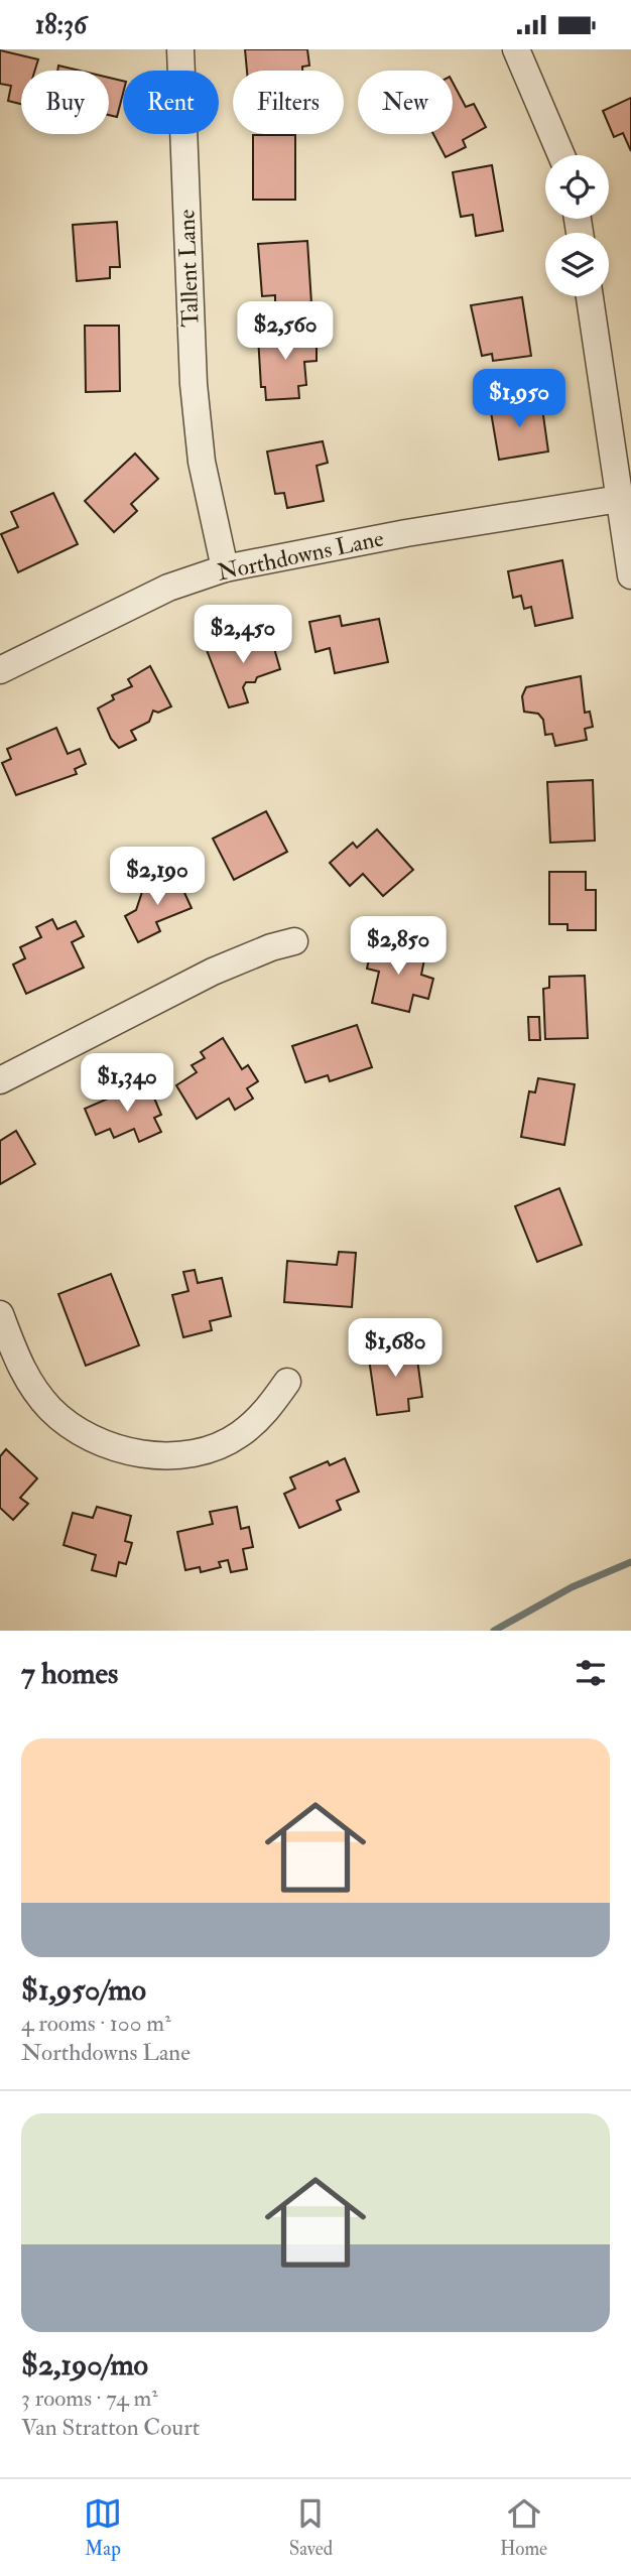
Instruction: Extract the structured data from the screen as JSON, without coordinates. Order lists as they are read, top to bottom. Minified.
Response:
{"streets":{"street":["Tallent Lane","Northdowns Lane"]},"crossings":[["Tallent Lane","Northdowns Lane"]],"page":{"status":"18:36","chip":["Buy","Rent","Filters","New"],"price":["$2,560","$1,950","$2,450","$2,190","$2,850","$1,340","$1,680"],"heading":"7 homes","list":[{"name":"$1,950/mo","note":"4 rooms · 100 m² · Northdowns Lane"},{"name":"$2,190/mo","note":"3 rooms · 74 m² · Van Stratton Court"}],"tabs":["Map","Saved","Home"]}}
